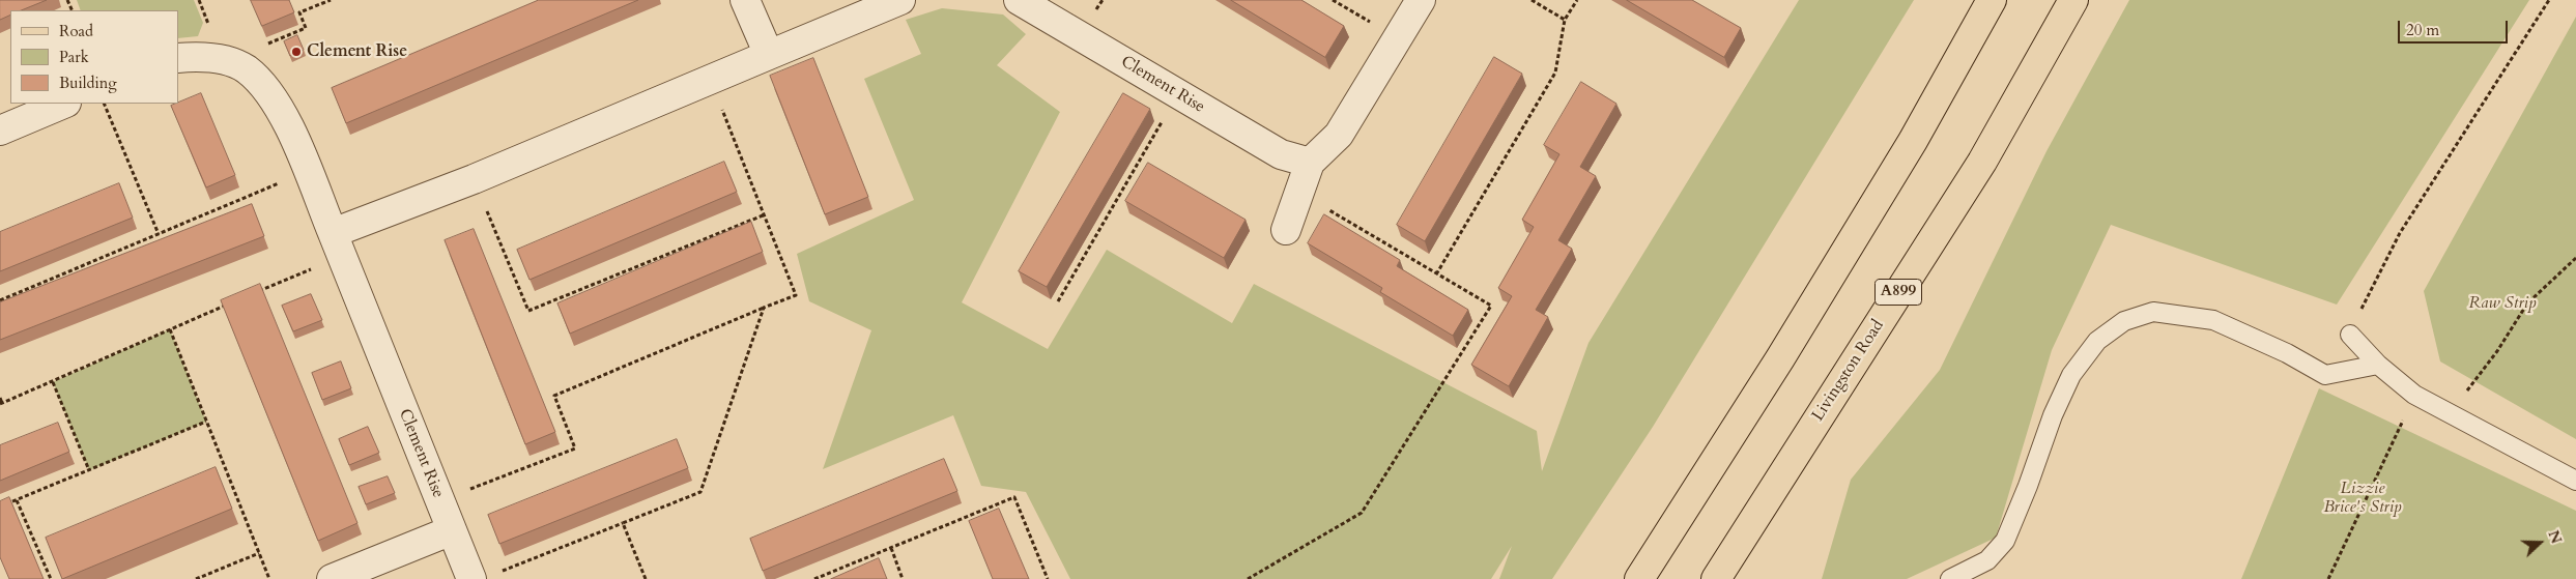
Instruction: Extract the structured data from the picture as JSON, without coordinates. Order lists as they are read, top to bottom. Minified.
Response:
{"streets":{"main road":["A899","Livingston Road"],"street":["Clement Rise"]},"parks":["Raw Strip","Lizzie Brice's Strip"],"places":["Clement Rise"],"legend":["Road","Park","Building"],"scale_bar":"20 m","north":"right"}
